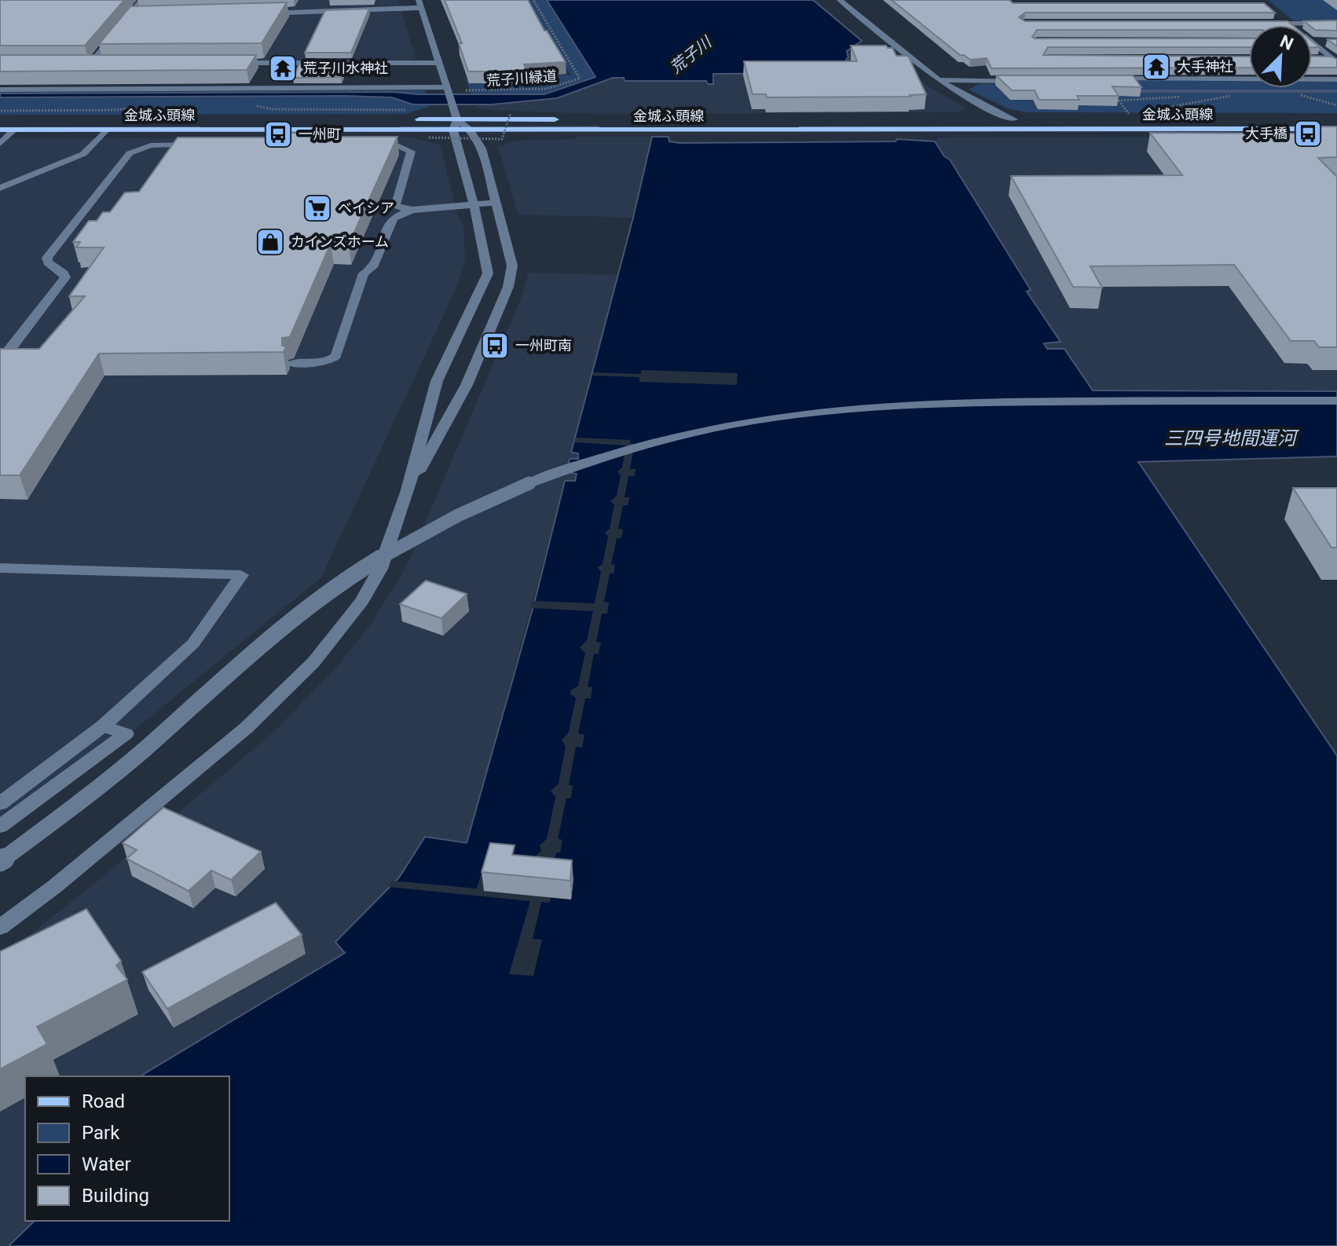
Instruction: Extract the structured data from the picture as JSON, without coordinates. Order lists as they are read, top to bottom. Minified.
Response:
{"streets":{"main road":["金城ふ頭線"],"path":["荒子川緑道"]},"water":["荒子川","三四号地間運河"],"places":{"temple":["大手神社","荒子川水神社"],"bus stop":["大手橋","一州町","一州町南"],"supermarket":["ベイシア"],"shop":["カインズホーム"]},"legend":["Road","Park","Water","Building"],"north":"top right"}
